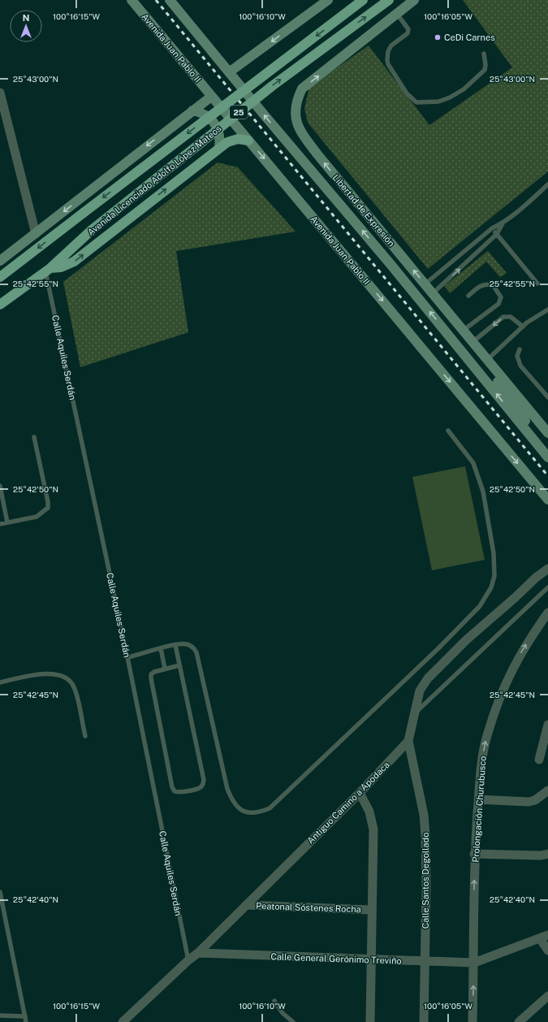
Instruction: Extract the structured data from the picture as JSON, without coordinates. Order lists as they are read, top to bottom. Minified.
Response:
{"streets":{"main road":["Avenida Juan Pablo II","25","Avenida Licenciado Adolfo López Mateos","Libertad de Expresión"],"street":["Antiguo Camino a Apodaca","Prolongación Churubusco","Calle Santos Degollado","Peatonal Sóstenes Rocha","Calle General Gerónimo Treviño"],"lane":["Calle Aquiles Serdán"]},"crossings":[["Avenida Licenciado Adolfo López Mateos","Calle Aquiles Serdán"],["Calle Aquiles Serdán","Antiguo Camino a Apodaca"],["Antiguo Camino a Apodaca","Calle Santos Degollado"],["Antiguo Camino a Apodaca","Peatonal Sóstenes Rocha"],["Antiguo Camino a Apodaca","Calle General Gerónimo Treviño"],["Prolongación Churubusco","Calle General Gerónimo Treviño"],["Calle Santos Degollado","Calle General Gerónimo Treviño"]],"one_way":["Prolongación Churubusco"],"places":["CeDi Carnes"],"north":"top","coordinates":["100°16'15\"W","100°16'10\"W","100°16'05\"W","25°43'00\"N","25°42'55\"N","25°42'50\"N","25°42'45\"N","25°42'40\"N"]}
